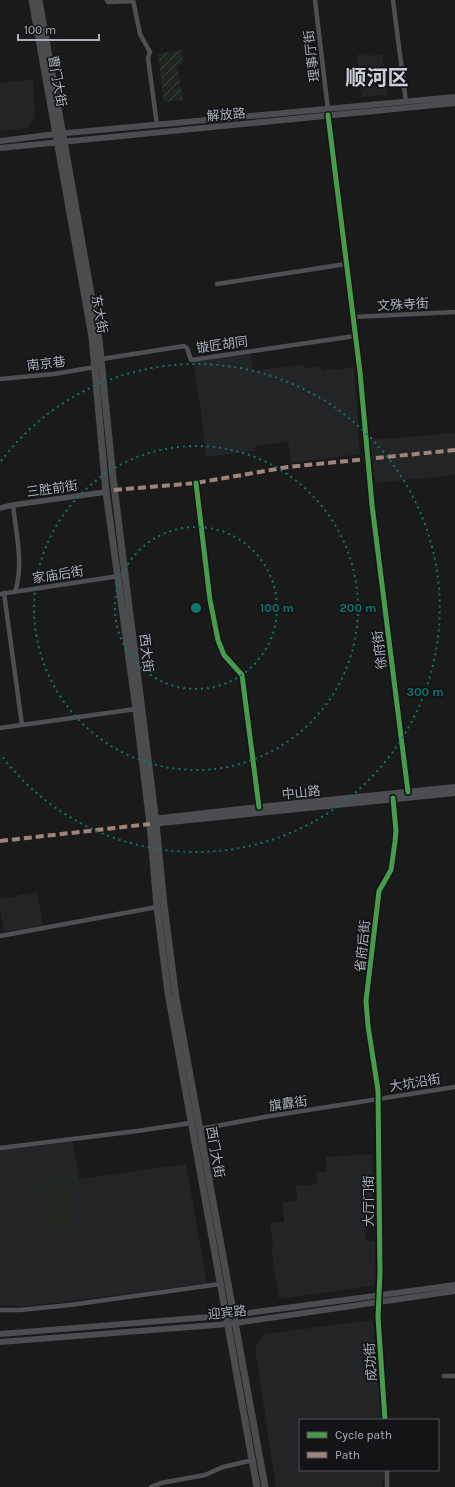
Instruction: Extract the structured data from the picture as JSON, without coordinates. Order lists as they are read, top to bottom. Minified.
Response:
{"streets":{"main road":["曹门大街","解放路","东大街","西大街","中山路","西门大街","迎宾路"],"street":["理事厅街","文殊寺街","镟匠胡同","南京巷","三胜前街","家庙后街","徐府街","省府后街","大坑沿街","旗纛街","大厅门街","成功街"]},"crossings":[["理事厅街","解放路"],["理事厅街","徐府街"],["曹门大街","解放路"],["曹门大街","东大街"],["解放路","东大街"],["解放路","徐府街"],["文殊寺街","徐府街"],["东大街","镟匠胡同"],["东大街","南京巷"],["东大街","三胜前街"],["东大街","西大街"],["镟匠胡同","徐府街"],["三胜前街","西大街"],["家庙后街","西大街"],["徐府街","中山路"],["西大街","中山路"],["西大街","西门大街"],["中山路","省府后街"],["中山路","西门大街"],["省府后街","大坑沿街"],["省府后街","旗纛街"],["省府后街","大厅门街"],["大坑沿街","旗纛街"],["大坑沿街","大厅门街"],["旗纛街","西门大街"],["旗纛街","大厅门街"],["西门大街","迎宾路"],["大厅门街","迎宾路"],["大厅门街","成功街"],["迎宾路","成功街"]],"districts":["顺河区"],"legend":["Cycle path","Path"],"scale_bar":"100 m","rings":["100 m","200 m","300 m"]}
